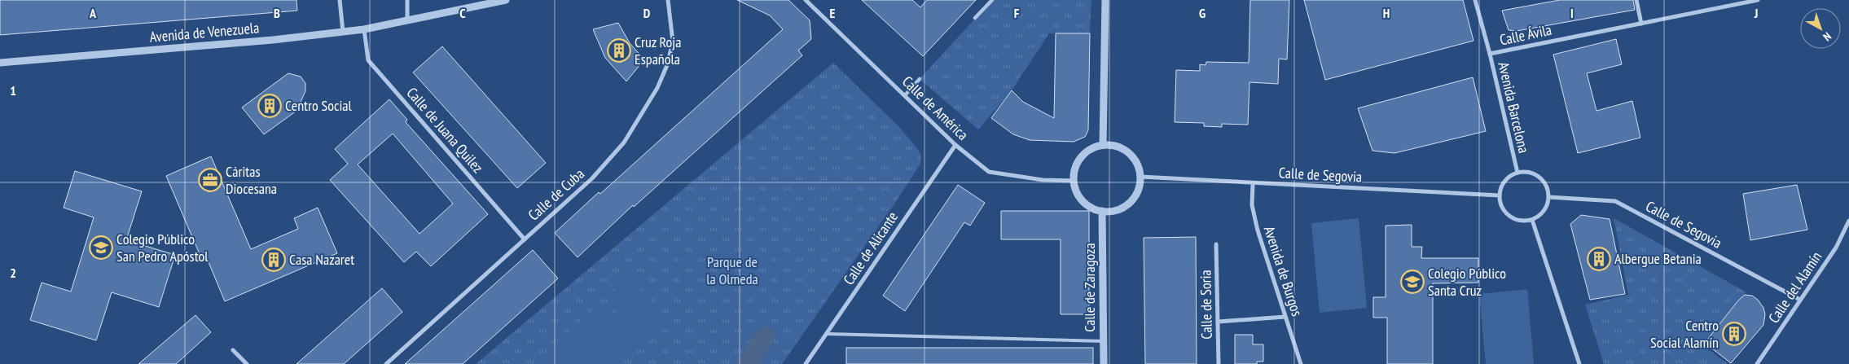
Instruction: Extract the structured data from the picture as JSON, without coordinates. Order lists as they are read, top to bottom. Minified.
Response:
{"streets":{"street":["Avenida de Venezuela","Calle Ávila","Avenida Barcelona","Calle de América","Calle de Juana Quilez","Calle de Segovia","Calle de Cuba","Calle de Alicante","Avenida de Burgos","Calle de Zaragoza","Calle del Alamín","Calle de Soria"]},"crossings":[["Avenida de Venezuela","Calle de Juana Quilez"],["Calle Ávila","Avenida Barcelona"],["Avenida Barcelona","Calle de Segovia"],["Calle de América","Calle de Segovia"],["Calle de América","Calle de Alicante"],["Calle de América","Calle de Zaragoza"],["Calle de Juana Quilez","Calle de Cuba"],["Calle de Segovia","Avenida de Burgos"],["Calle de Segovia","Calle de Zaragoza"],["Calle de Segovia","Calle del Alamín"]],"parks":["Parque de la Olmeda"],"places":{"building":["Cruz Roja Española","Centro Social","Albergue Betania","Casa Nazaret","Centro Social Alamín"],"office":["Cáritas Diocesana"],"school or university":["Colegio Público San Pedro Apóstol","Colegio Público Santa Cruz"]},"north":"bottom right","grid":{"columns":["A","B","C","D","E","F","G","H","I","J"],"rows":["1","2"]}}
